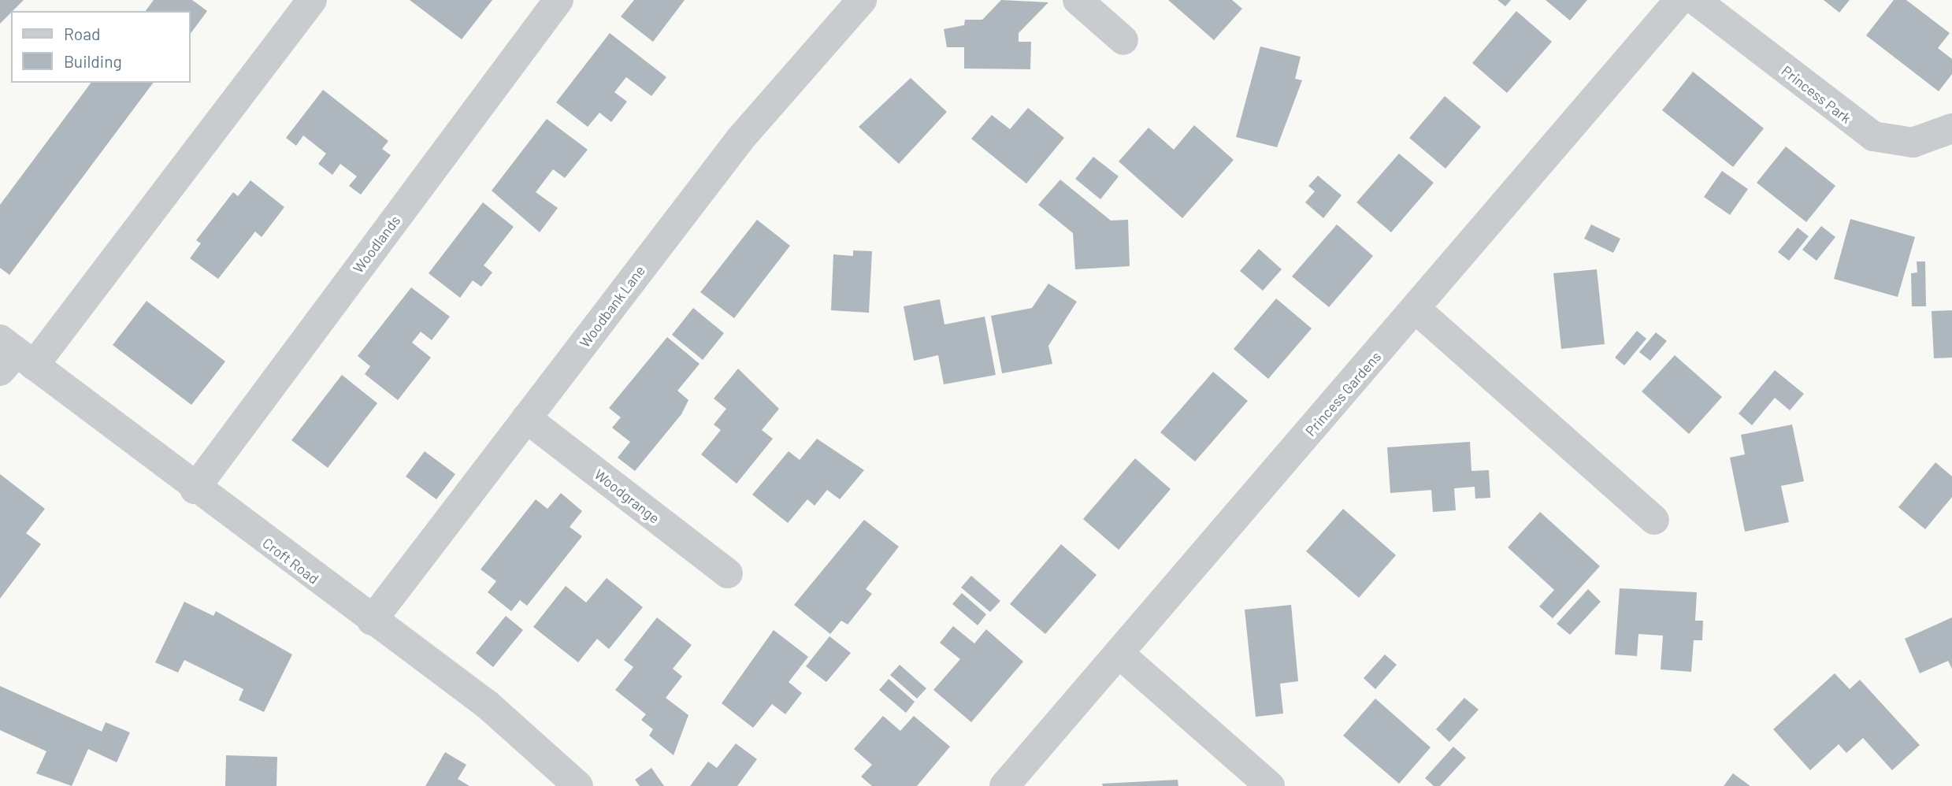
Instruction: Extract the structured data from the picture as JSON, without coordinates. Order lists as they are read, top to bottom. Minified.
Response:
{"streets":{"street":["Princess Park","Woodlands","Woodbank Lane","Princess Gardens","Woodgrange","Croft Road"]},"crossings":[["Woodlands","Croft Road"],["Woodbank Lane","Woodgrange"],["Woodbank Lane","Croft Road"]],"legend":["Road","Building"]}
